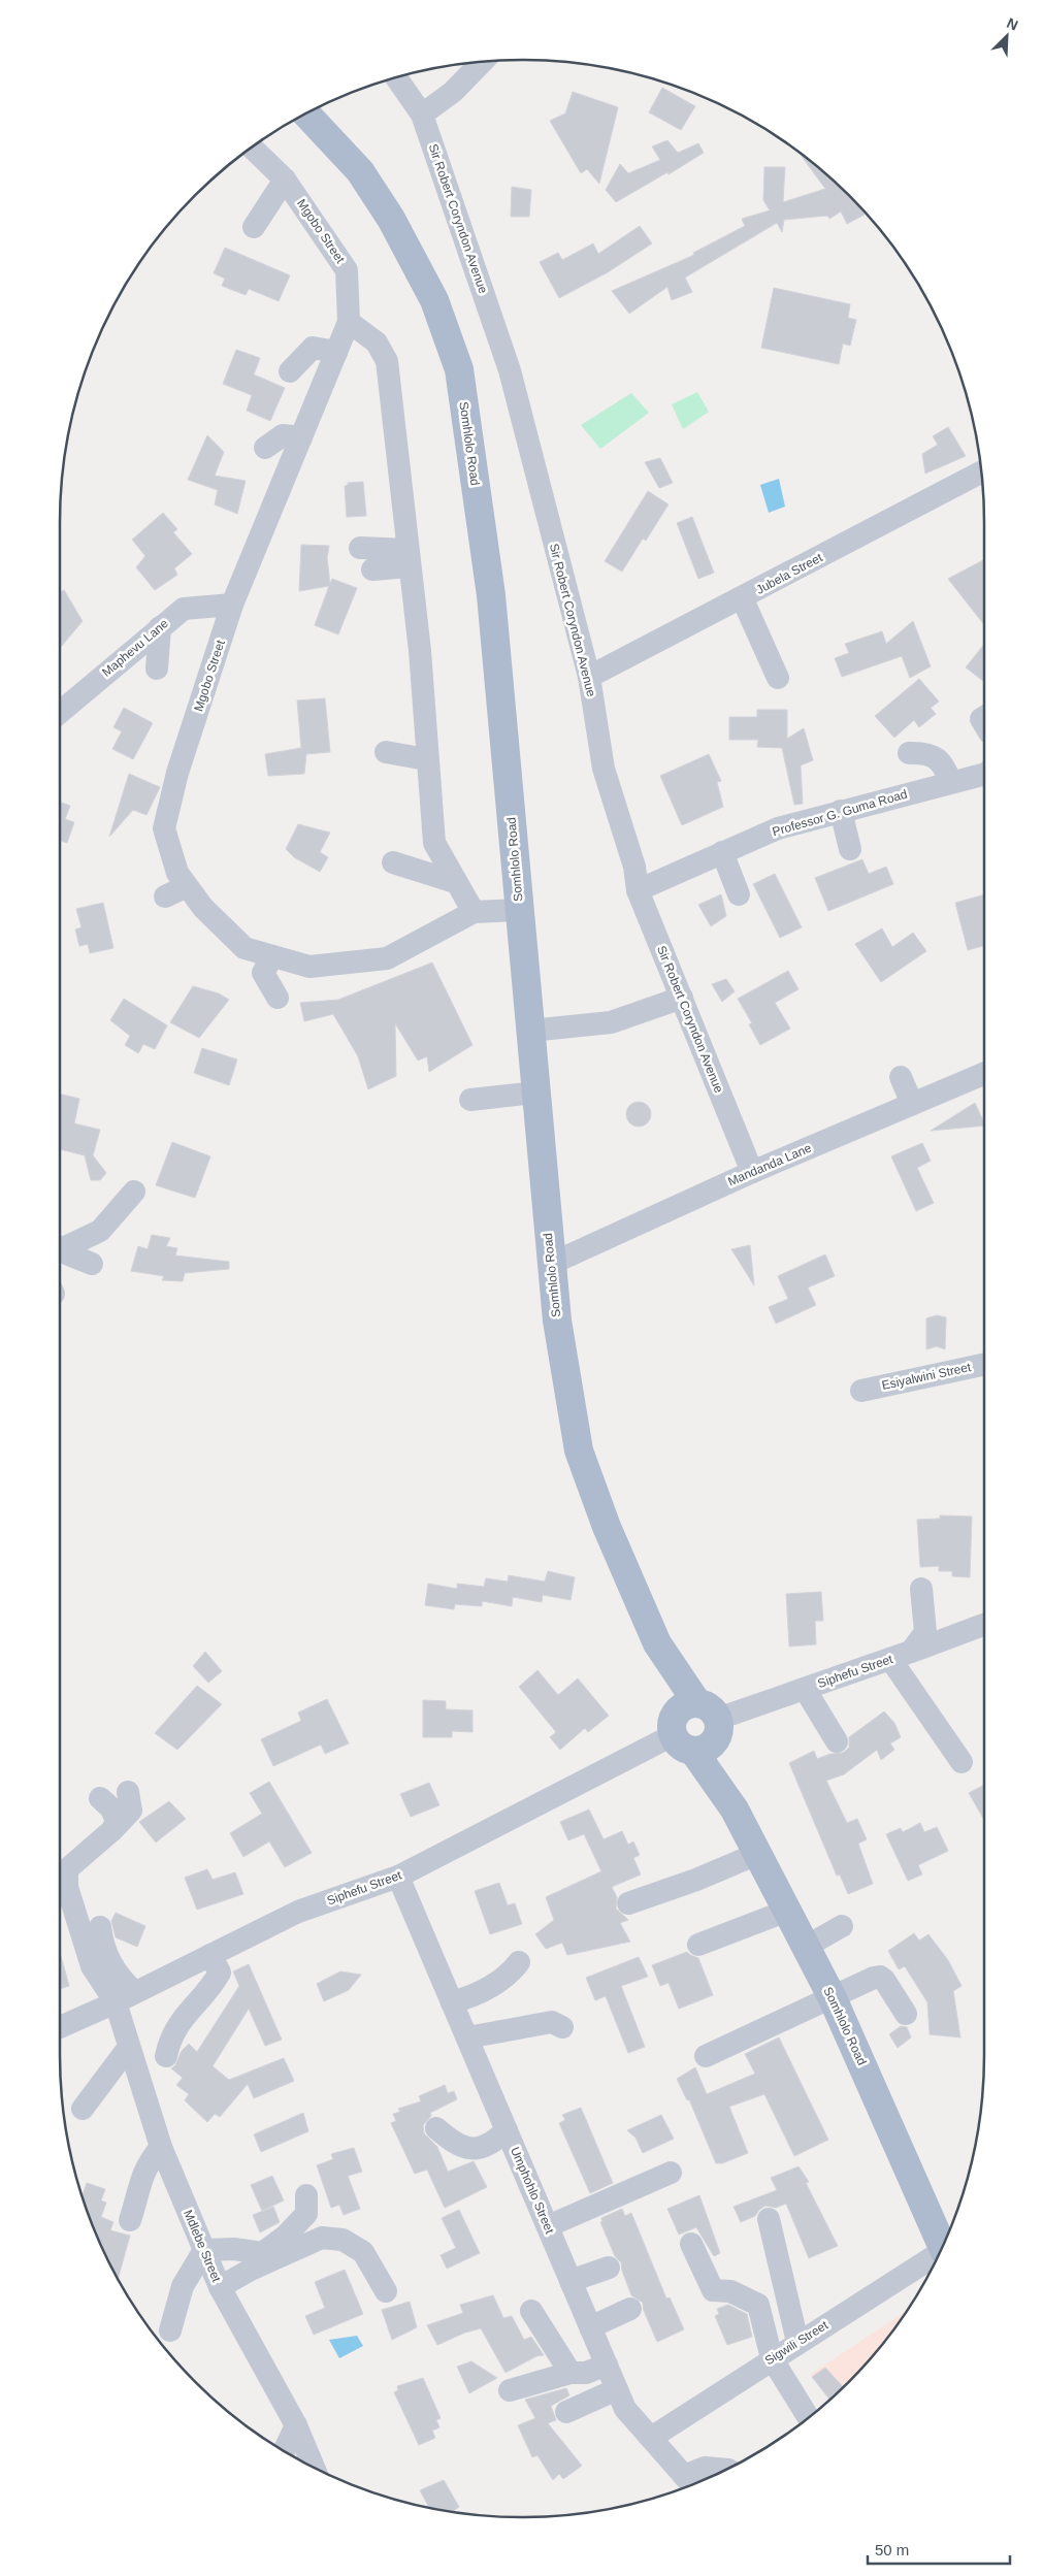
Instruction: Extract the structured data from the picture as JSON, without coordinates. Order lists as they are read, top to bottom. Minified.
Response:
{"streets":{"main road":["Somhlolo Road"],"street":["Sir Robert Coryndon Avenue","Mgobo Street","Jubela Street","Maphevu Lane","Professor G. Guma Road","Mandanda Lane","Esiyalwini Street","Siphefu Street","Umphohlo Street","Mdlebe Street","Sigwili Street"]},"crossings":[["Sir Robert Coryndon Avenue","Jubela Street"],["Sir Robert Coryndon Avenue","Professor G. Guma Road"],["Sir Robert Coryndon Avenue","Mandanda Lane"],["Mgobo Street","Somhlolo Road"],["Mgobo Street","Maphevu Lane"],["Somhlolo Road","Mandanda Lane"],["Somhlolo Road","Siphefu Street"],["Siphefu Street","Umphohlo Street"],["Siphefu Street","Mdlebe Street"],["Umphohlo Street","Sigwili Street"]],"scale_bar":"50 m","north":"top right"}
